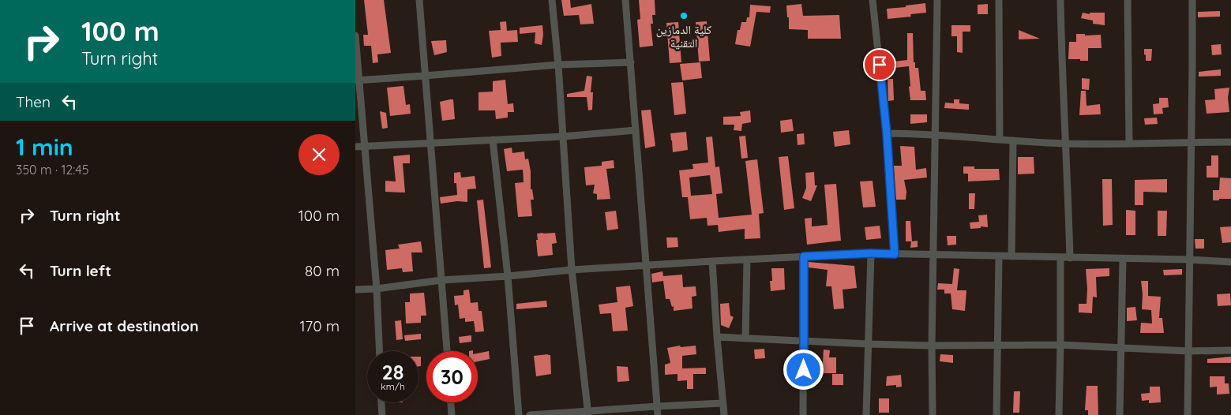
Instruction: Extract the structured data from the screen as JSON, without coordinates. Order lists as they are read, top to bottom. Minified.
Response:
{"places":["كلية الدمازين التقنية"],"page":{"turn":["100 m","Turn right"],"then":"Then","heading":["1 min","350 m · 12:45"],"list":[{"name":"Turn right","value":"100 m"},{"name":"Turn left","value":"80 m"},{"name":"Arrive at destination","value":"170 m"}],"speed":"28 km/h","limit":"30"}}
